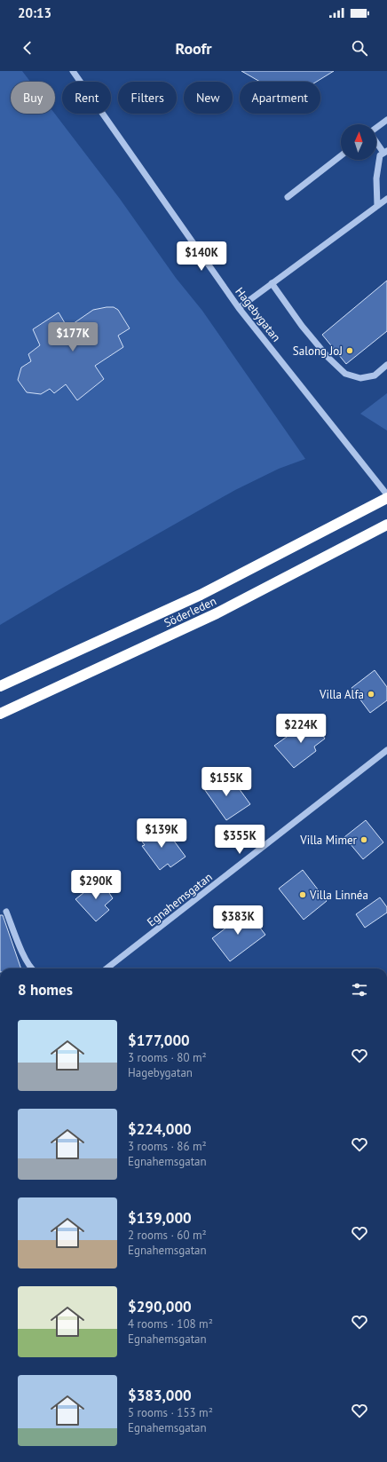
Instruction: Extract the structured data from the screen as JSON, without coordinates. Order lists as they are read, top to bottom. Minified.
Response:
{"streets":{"highway":["Söderleden"],"street":["Hagebygatan","Egnahemsgatan"]},"places":["Salong JoJ","Villa Alfa","Villa Mimer","Villa Linnéa"],"north":"top","page":{"status":"20:13","header":"Roofr","chip":["Buy","Rent","Filters","New","Apartment"],"price":["$140K","$177K","$224K","$155K","$139K","$355K","$290K","$383K"],"heading":"8 homes","list":[{"name":"$177,000","note":"3 rooms · 80 m² · Hagebygatan"},{"name":"$224,000","note":"3 rooms · 86 m² · Egnahemsgatan"},{"name":"$139,000","note":"2 rooms · 60 m² · Egnahemsgatan"},{"name":"$290,000","note":"4 rooms · 108 m² · Egnahemsgatan"},{"name":"$383,000","note":"5 rooms · 153 m² · Egnahemsgatan"}]}}
